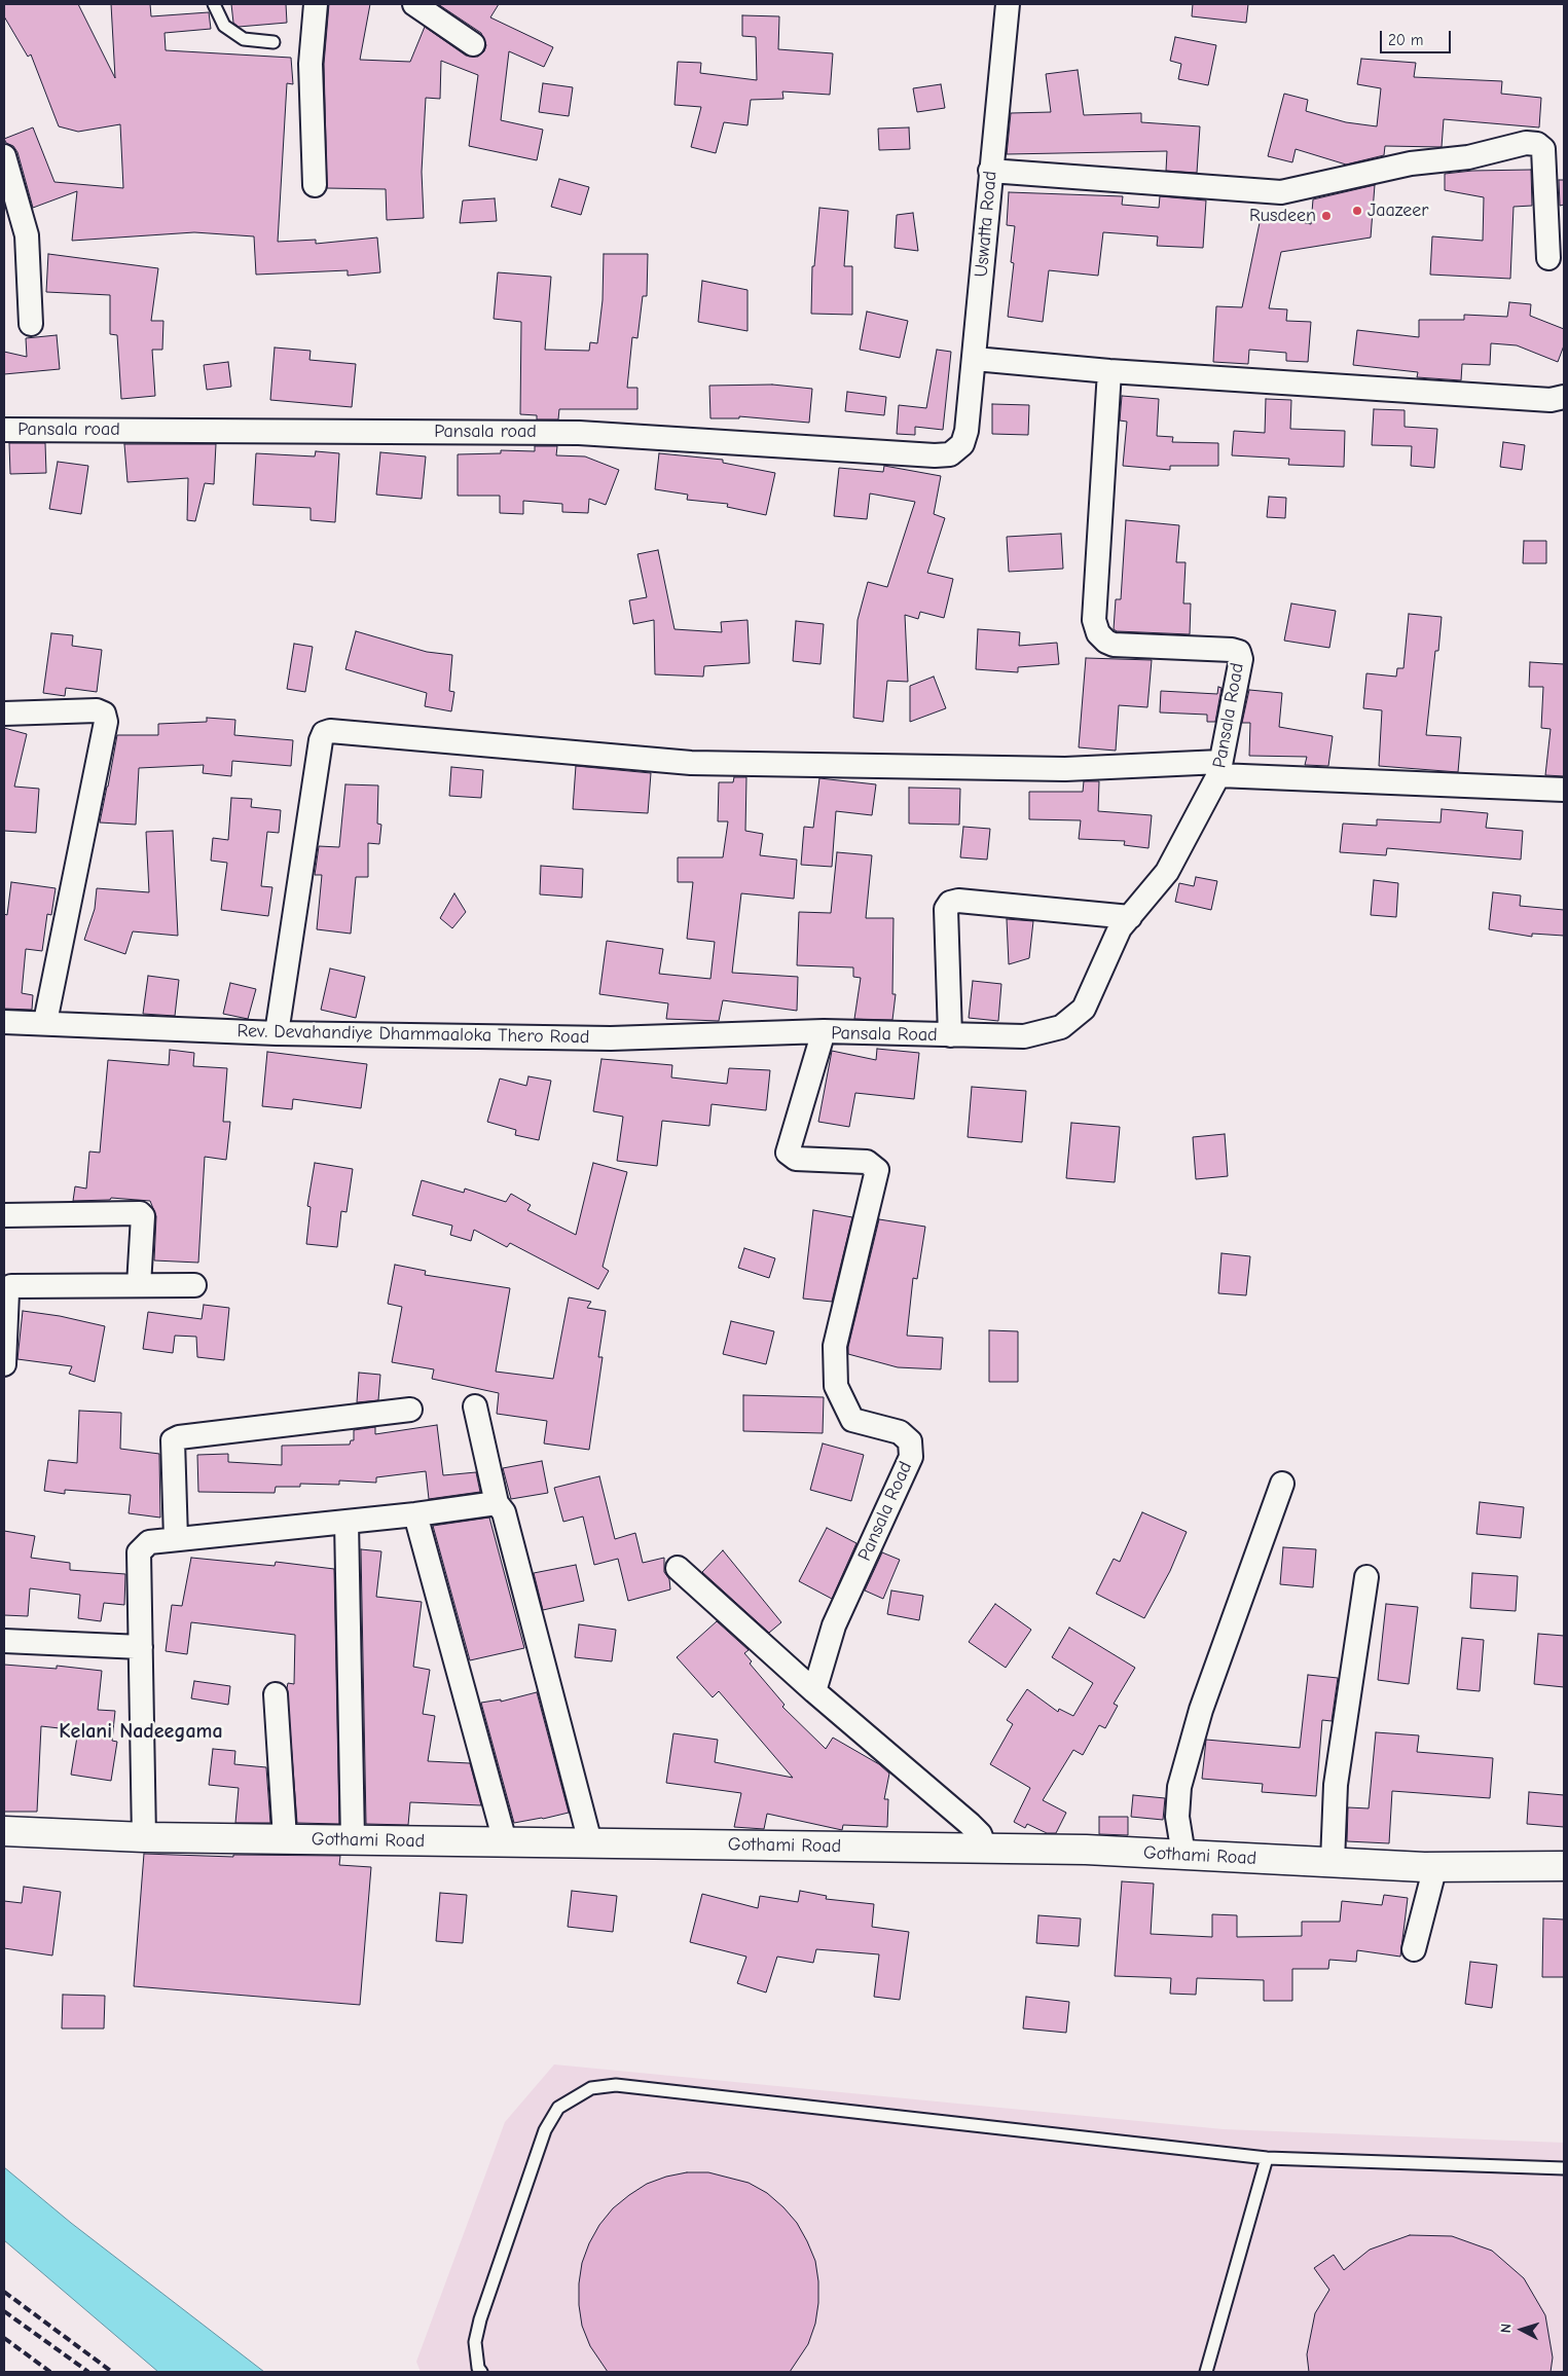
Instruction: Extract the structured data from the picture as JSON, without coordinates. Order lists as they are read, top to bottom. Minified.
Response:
{"streets":{"street":["Uswatta Road","Pansala road","Pansala Road","Rev. Devahandiye Dhammaaloka Thero Road","Gothami Road"]},"crossings":[["Uswatta Road","Pansala road"],["Pansala Road","Rev. Devahandiye Dhammaaloka Thero Road"]],"districts":["Kelani Nadeegama"],"places":["Jaazeer","Rusdeen"],"scale_bar":"20 m","north":"left"}
